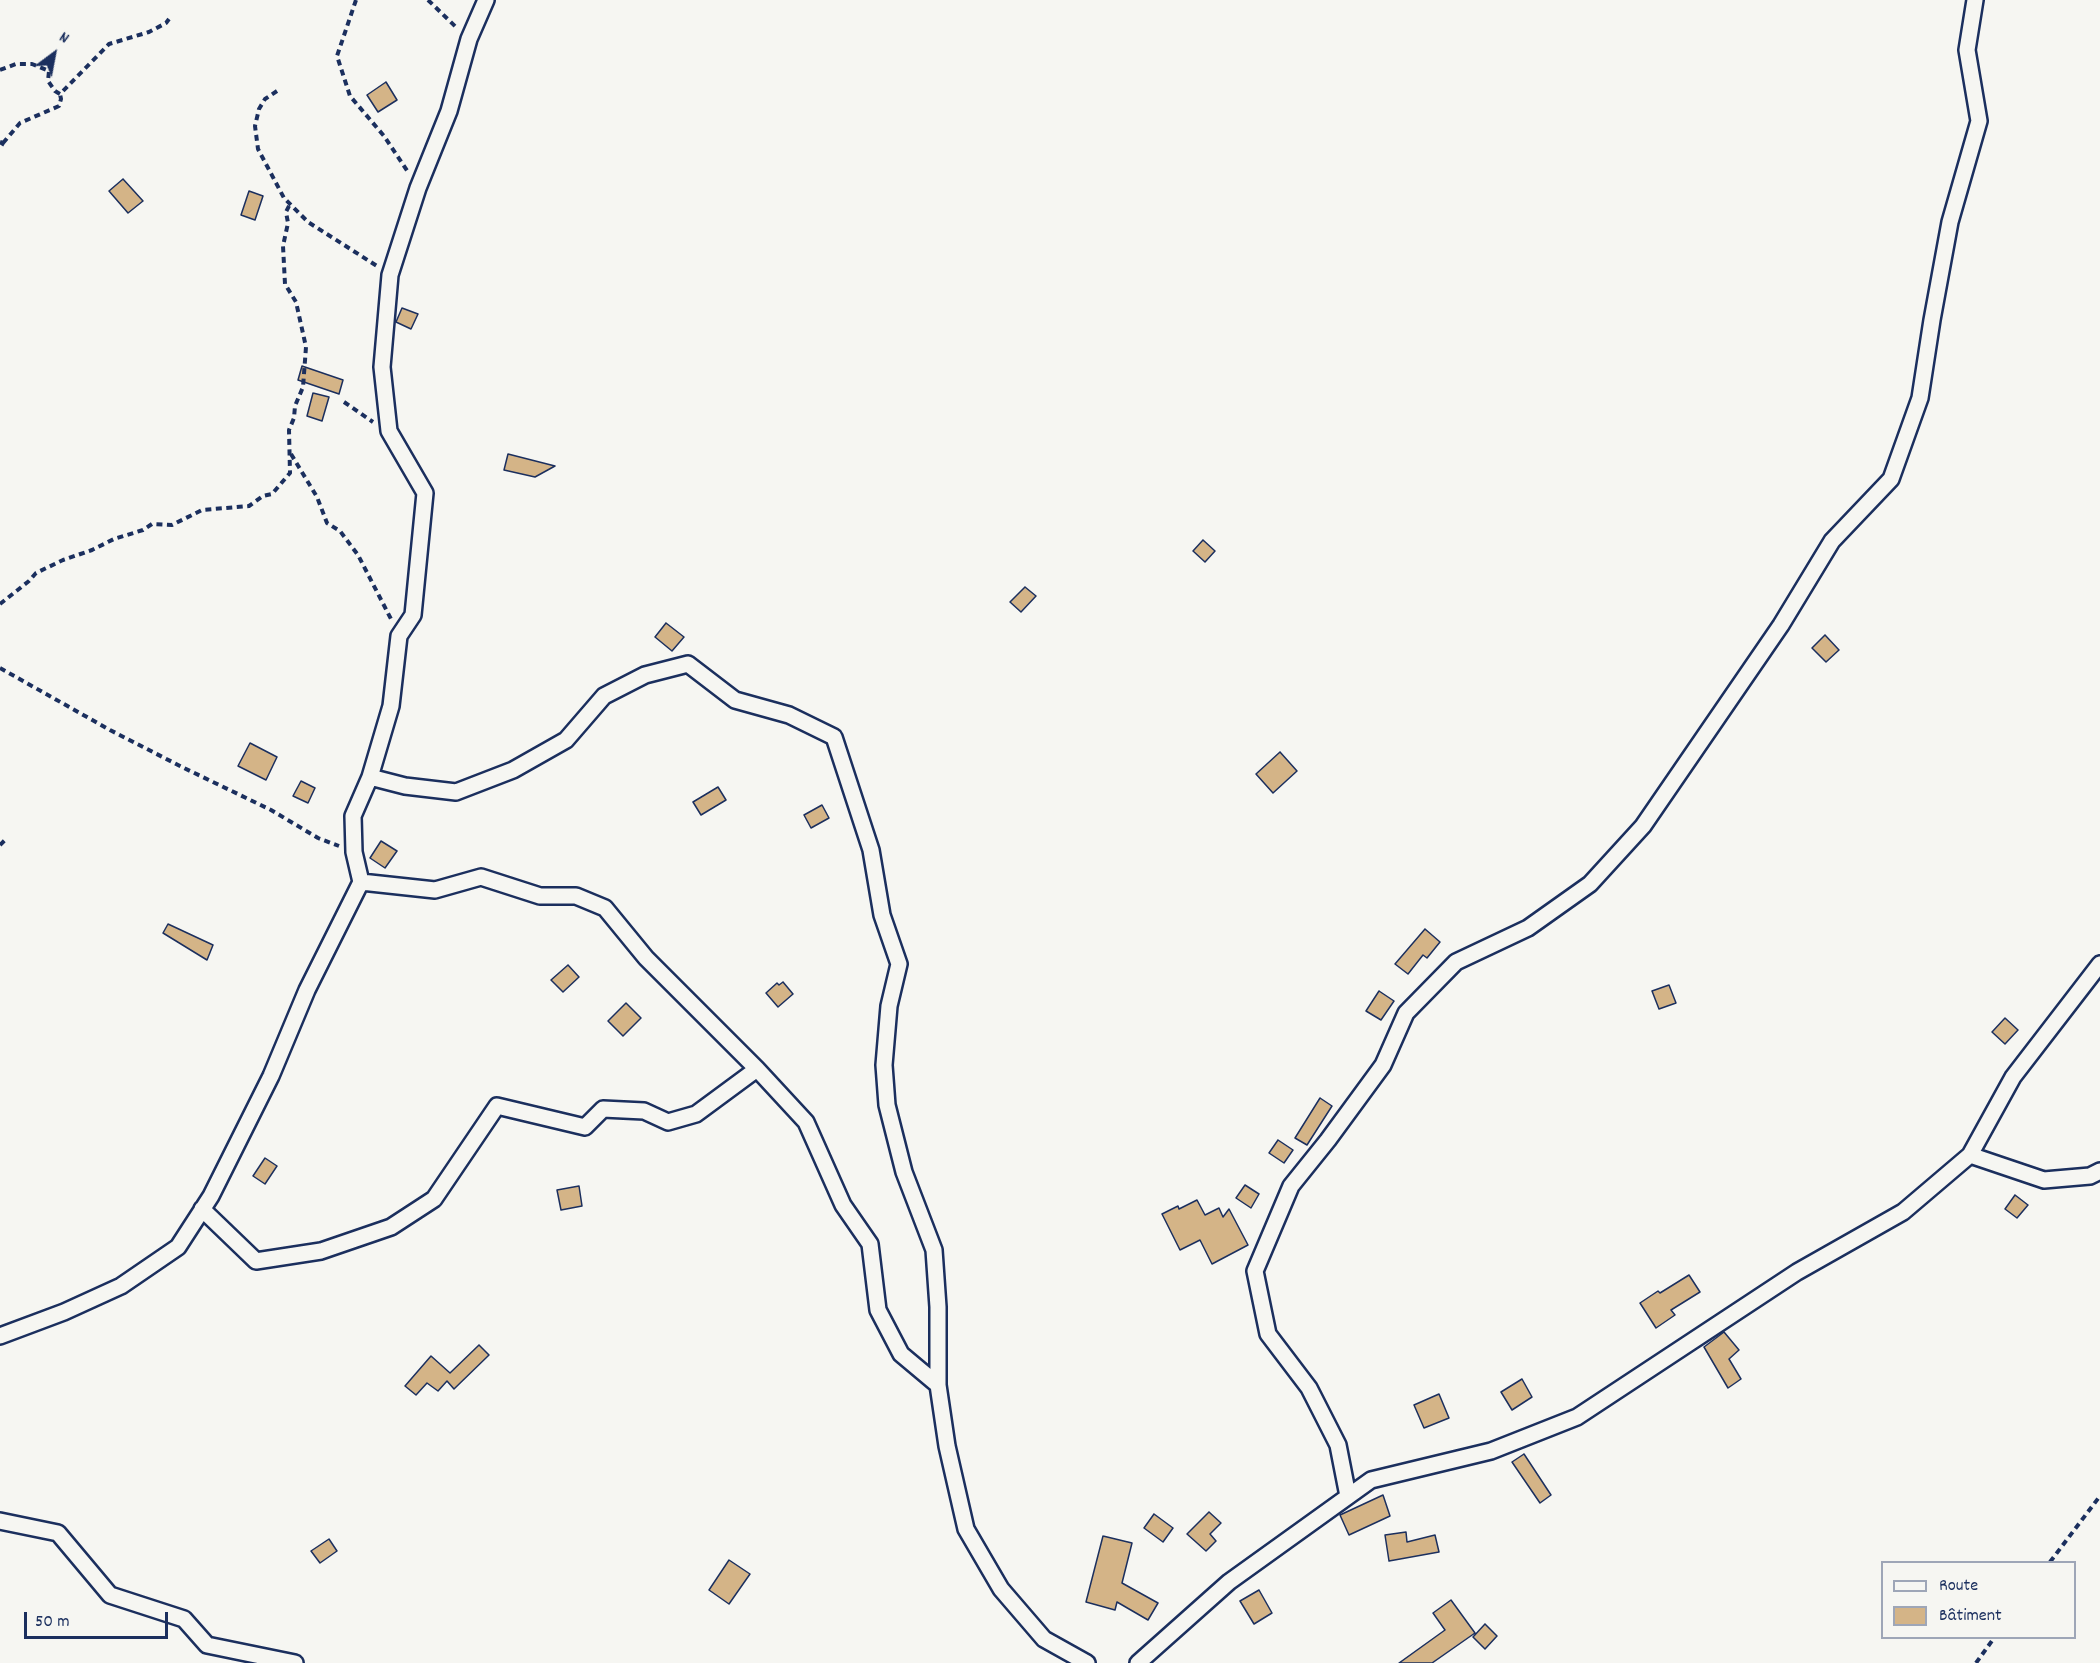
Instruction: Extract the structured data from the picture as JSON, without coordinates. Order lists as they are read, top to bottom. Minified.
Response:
{"legend":["Route","Bâtiment"],"scale_bar":"50 m","north":"top right"}
